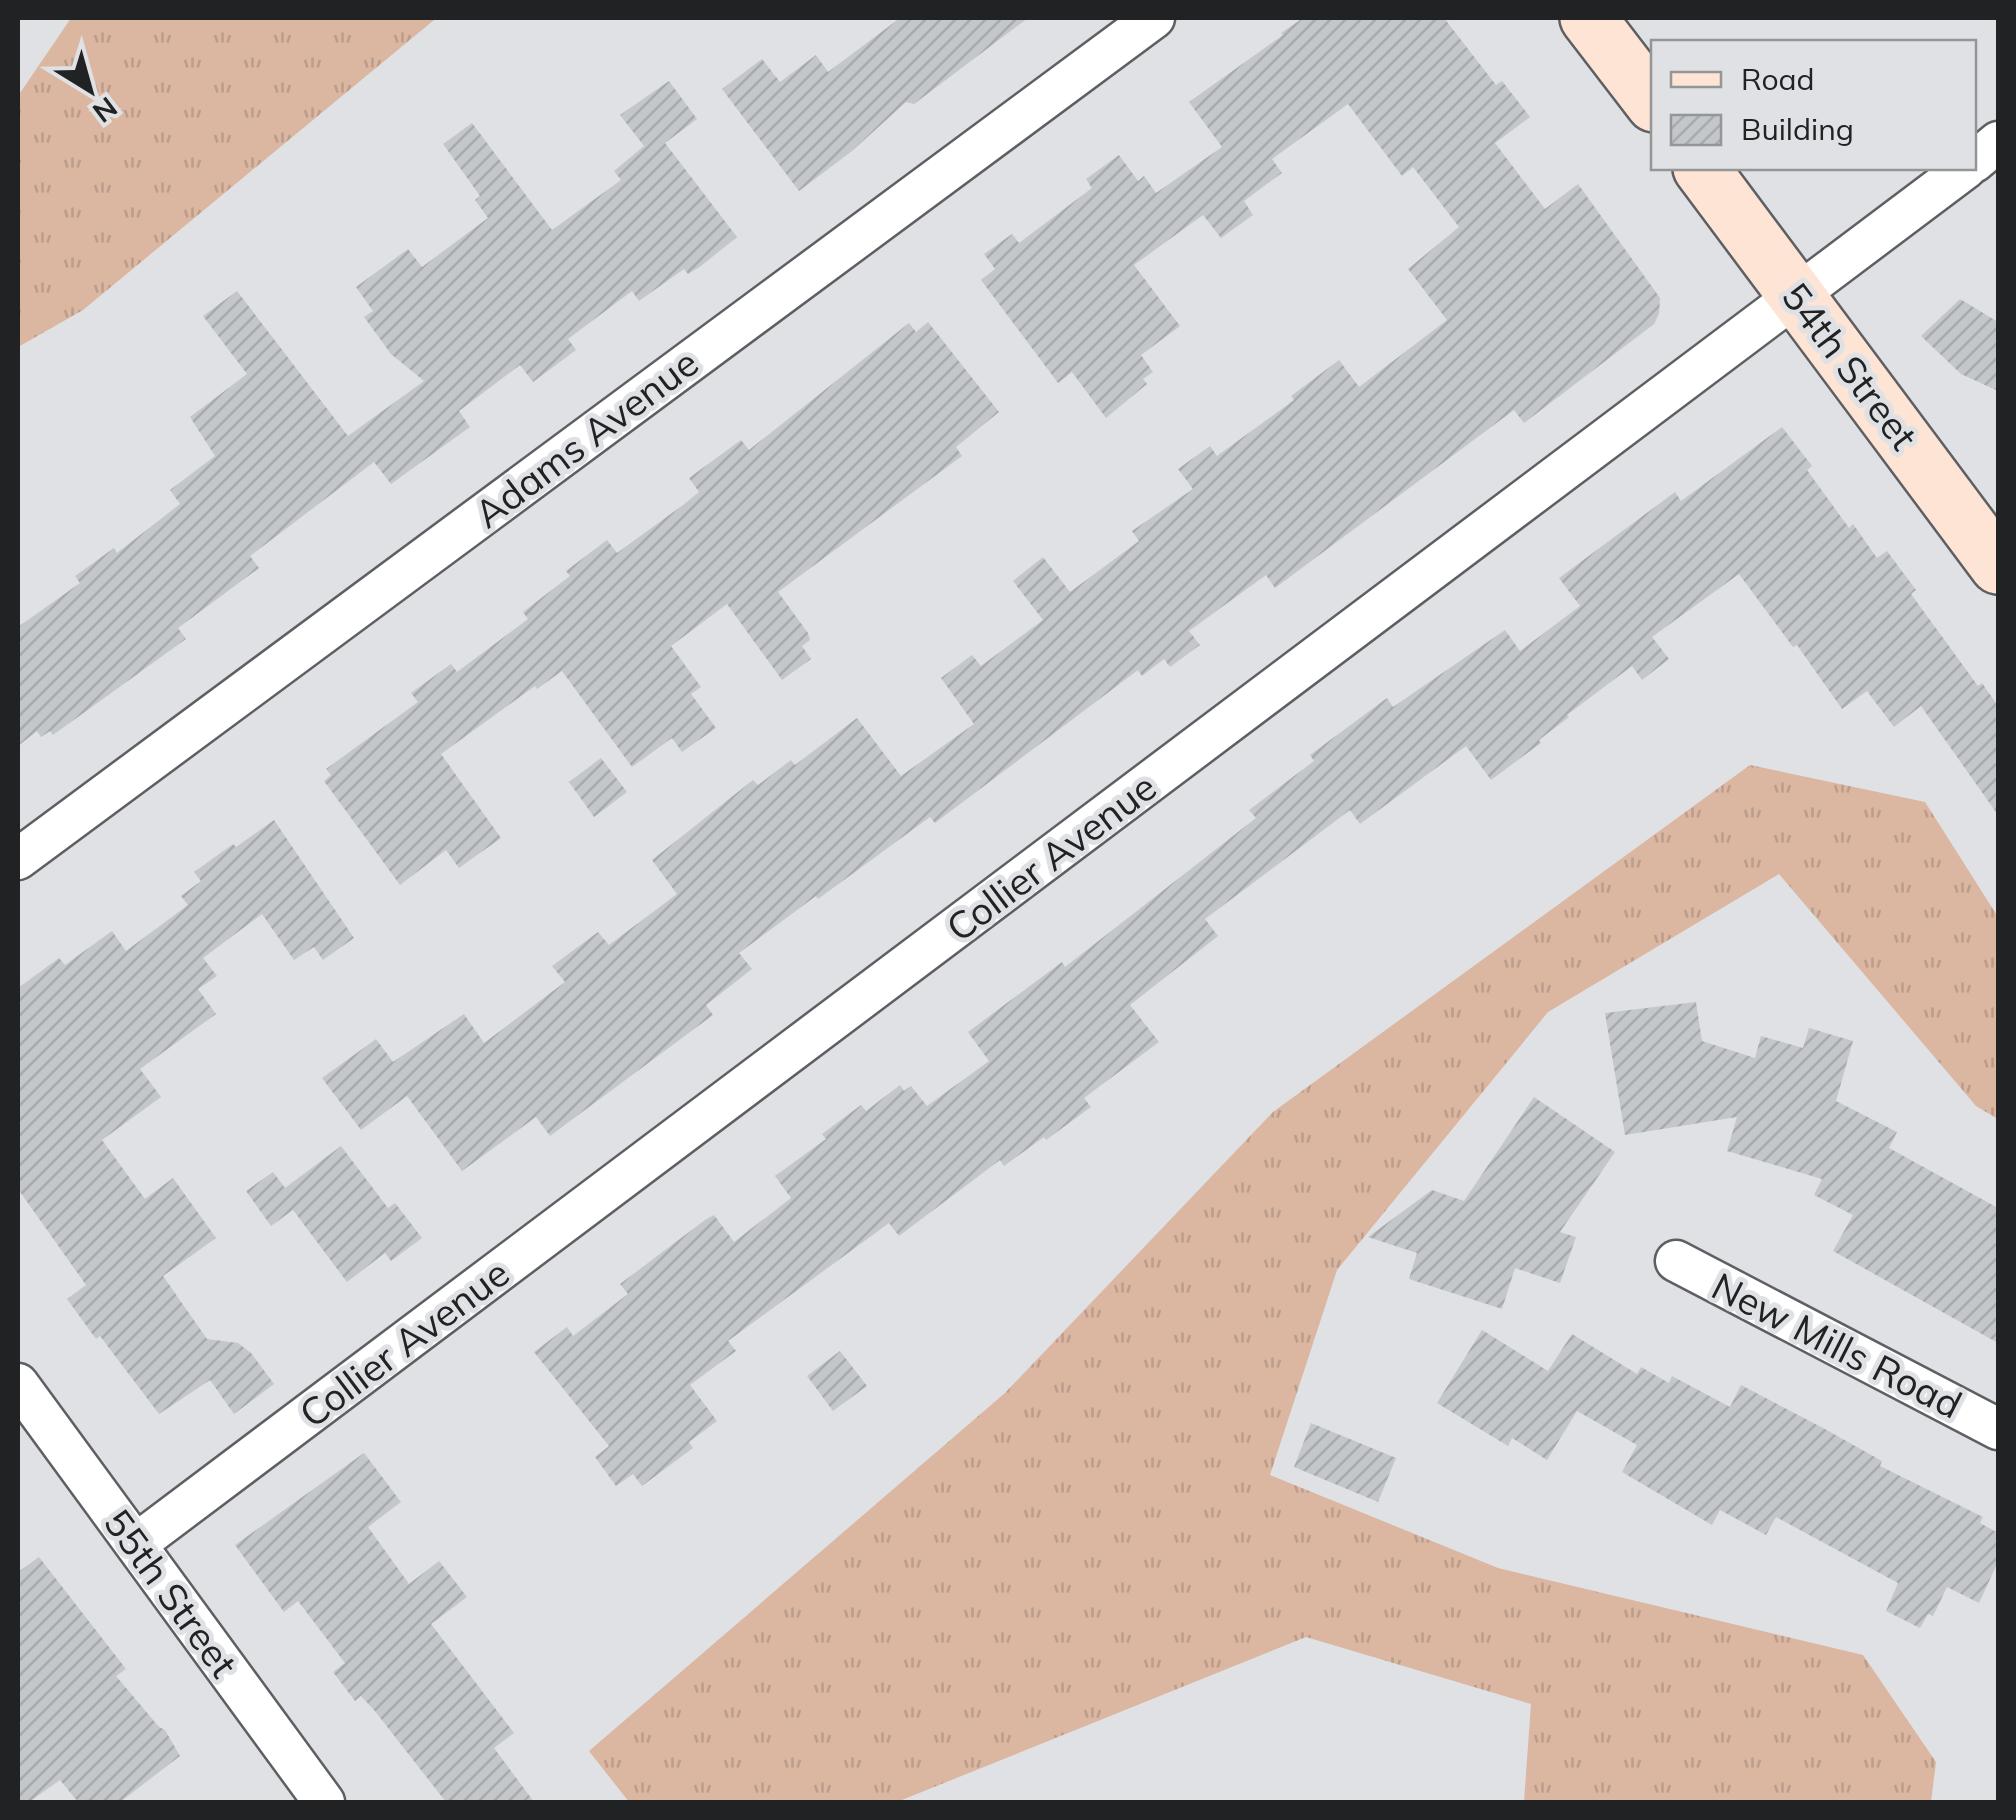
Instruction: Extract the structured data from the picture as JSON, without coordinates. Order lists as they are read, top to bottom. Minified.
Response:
{"streets":{"street":["54th Street","Adams Avenue","Collier Avenue","New Mills Road","55th Street"]},"crossings":[["54th Street","Collier Avenue"],["Collier Avenue","55th Street"]],"legend":["Road","Building"],"north":"bottom right"}
